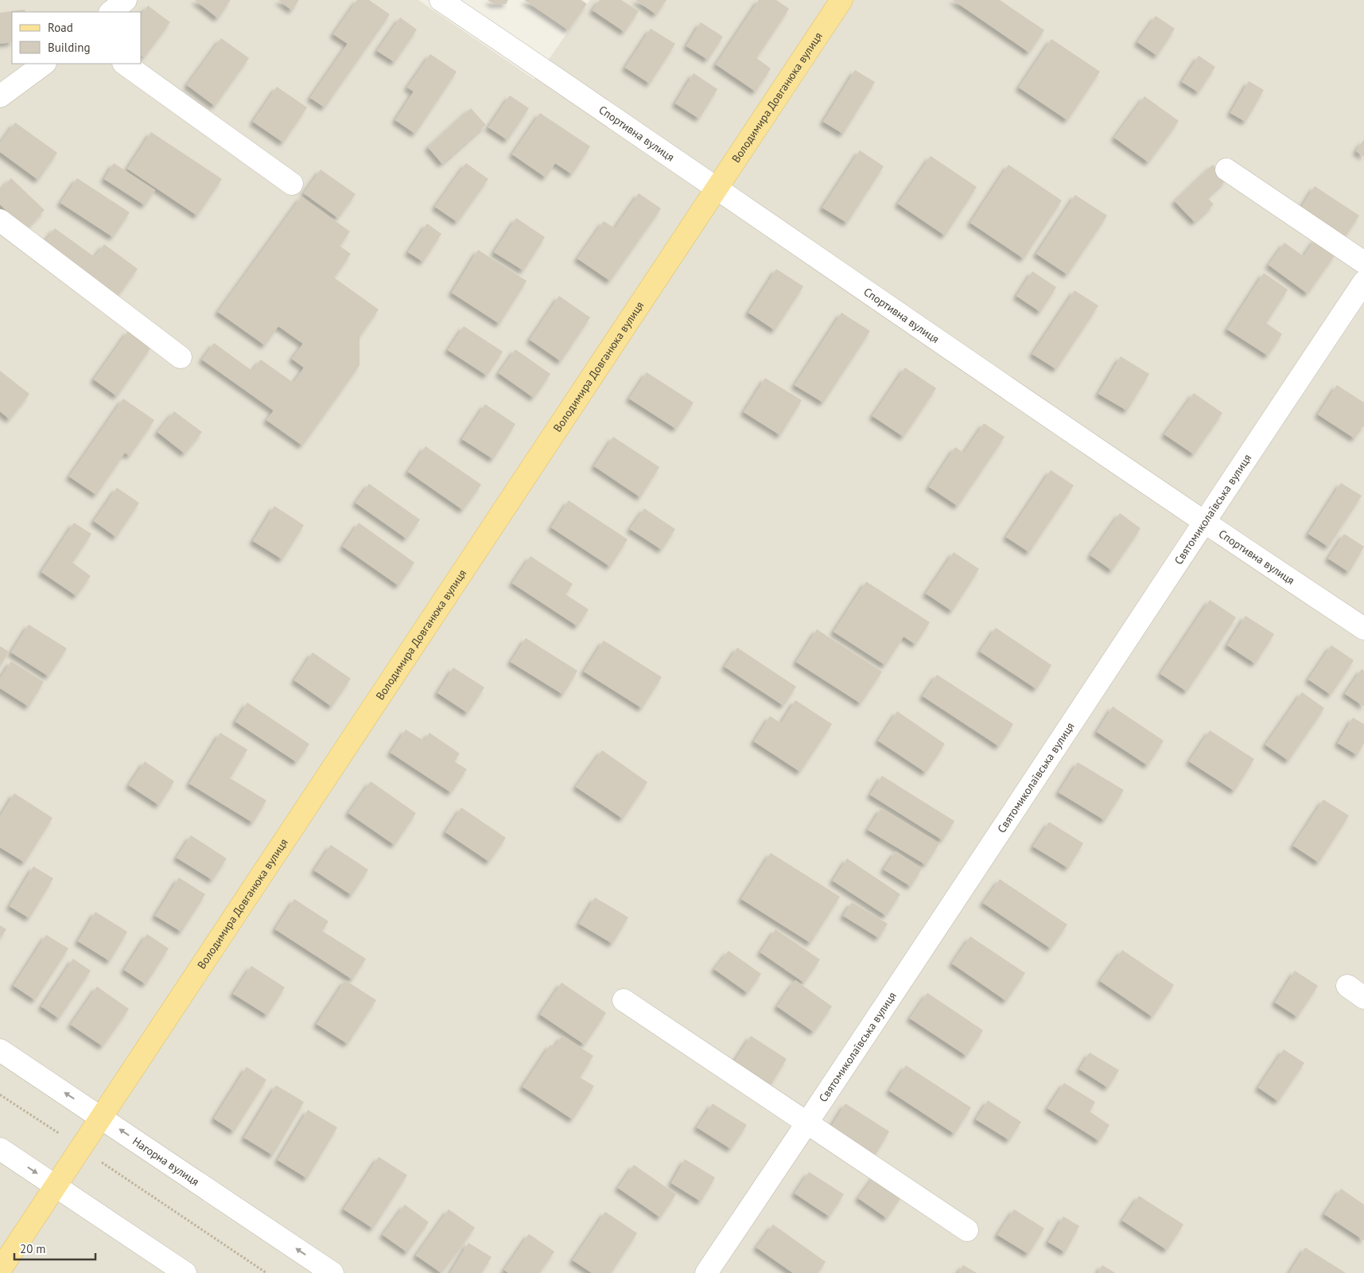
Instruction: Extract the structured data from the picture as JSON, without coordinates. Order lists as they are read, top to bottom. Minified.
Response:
{"streets":{"main road":["Володимира Довганюка вулиця"],"street":["Спортивна вулиця","Святомиколаївська вулиця","Нагорна вулиця"]},"crossings":[["Володимира Довганюка вулиця","Спортивна вулиця"],["Володимира Довганюка вулиця","Нагорна вулиця"],["Спортивна вулиця","Святомиколаївська вулиця"]],"legend":["Road","Building"],"scale_bar":"20 m"}
